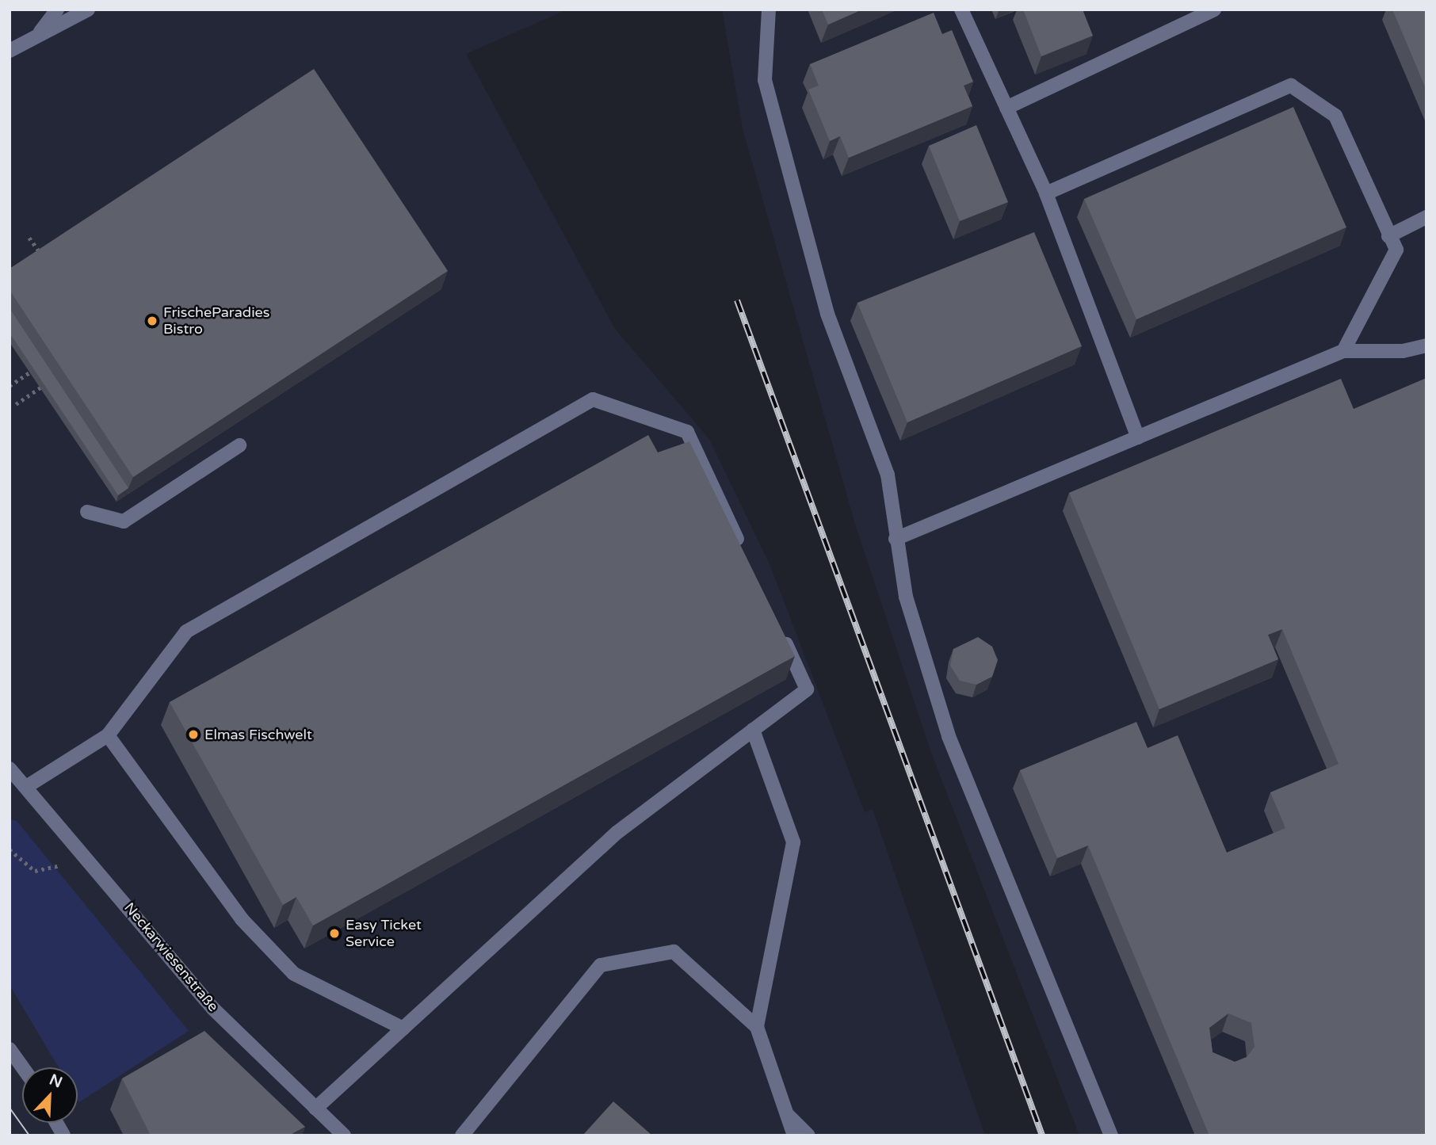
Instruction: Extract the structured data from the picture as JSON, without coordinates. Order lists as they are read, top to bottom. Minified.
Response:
{"streets":{"street":["Neckarwiesenstraße"]},"places":["FrischeParadies Bistro","Elmas Fischwelt","Easy Ticket Service"],"north":"top right"}
